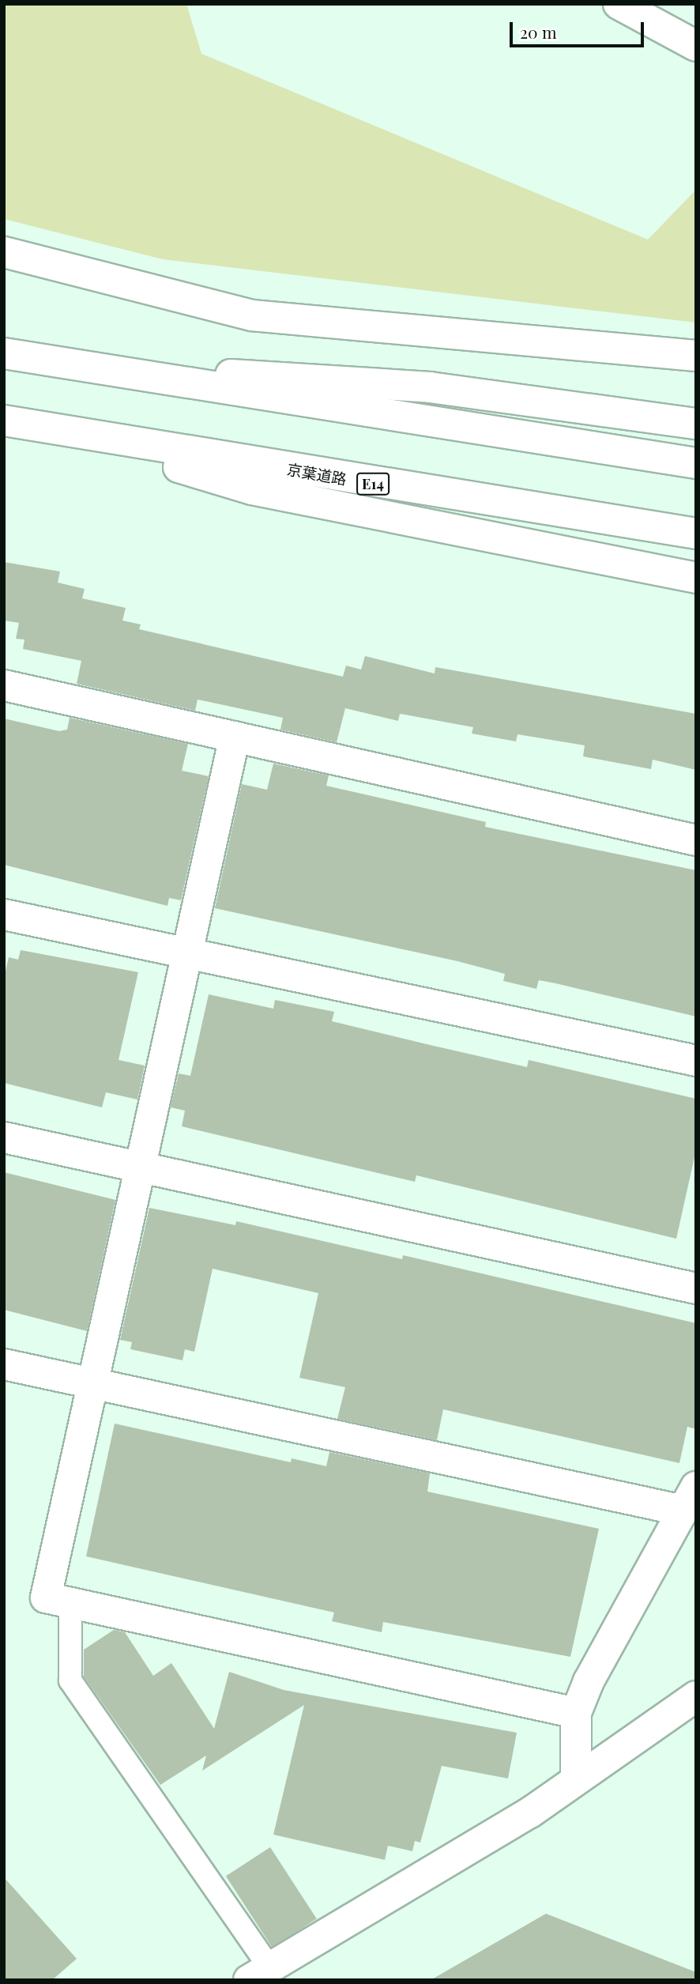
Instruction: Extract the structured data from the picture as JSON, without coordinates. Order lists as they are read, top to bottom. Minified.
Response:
{"streets":{"main road":["京葉道路","E14"]},"scale_bar":"20 m"}
